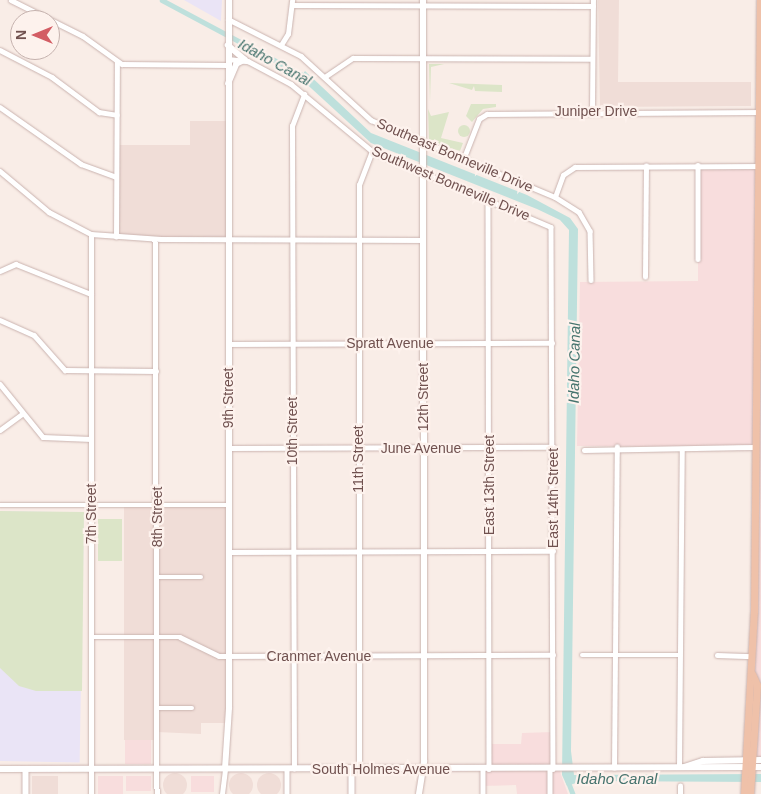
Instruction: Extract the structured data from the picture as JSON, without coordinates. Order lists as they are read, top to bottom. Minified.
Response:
{"streets":{"main road":["South Holmes Avenue"],"street":["Juniper Drive","Southeast Bonneville Drive","Southwest Bonneville Drive","Spratt Avenue","12th Street","9th Street","10th Street","June Avenue","11th Street","East 13th Street","East 14th Street","7th Street","8th Street","Cranmer Avenue"]},"crossings":[["Juniper Drive","Southeast Bonneville Drive"],["Southeast Bonneville Drive","12th Street"],["Southeast Bonneville Drive","9th Street"],["Southwest Bonneville Drive","12th Street"],["Southwest Bonneville Drive","9th Street"],["Southwest Bonneville Drive","10th Street"],["Southwest Bonneville Drive","11th Street"],["Southwest Bonneville Drive","East 13th Street"],["Southwest Bonneville Drive","East 14th Street"],["Spratt Avenue","12th Street"],["Spratt Avenue","9th Street"],["Spratt Avenue","10th Street"],["Spratt Avenue","11th Street"],["Spratt Avenue","East 13th Street"],["Spratt Avenue","East 14th Street"],["12th Street","June Avenue"],["12th Street","Cranmer Avenue"],["12th Street","South Holmes Avenue"],["9th Street","June Avenue"],["9th Street","Cranmer Avenue"],["9th Street","South Holmes Avenue"],["10th Street","June Avenue"],["10th Street","Cranmer Avenue"],["10th Street","South Holmes Avenue"],["June Avenue","11th Street"],["June Avenue","East 13th Street"],["June Avenue","East 14th Street"],["11th Street","Cranmer Avenue"],["11th Street","South Holmes Avenue"],["East 13th Street","Cranmer Avenue"],["East 13th Street","South Holmes Avenue"],["East 14th Street","Cranmer Avenue"],["East 14th Street","South Holmes Avenue"],["7th Street","Cranmer Avenue"],["7th Street","South Holmes Avenue"],["8th Street","Cranmer Avenue"],["8th Street","South Holmes Avenue"]],"water":["Idaho Canal"],"north":"left"}
